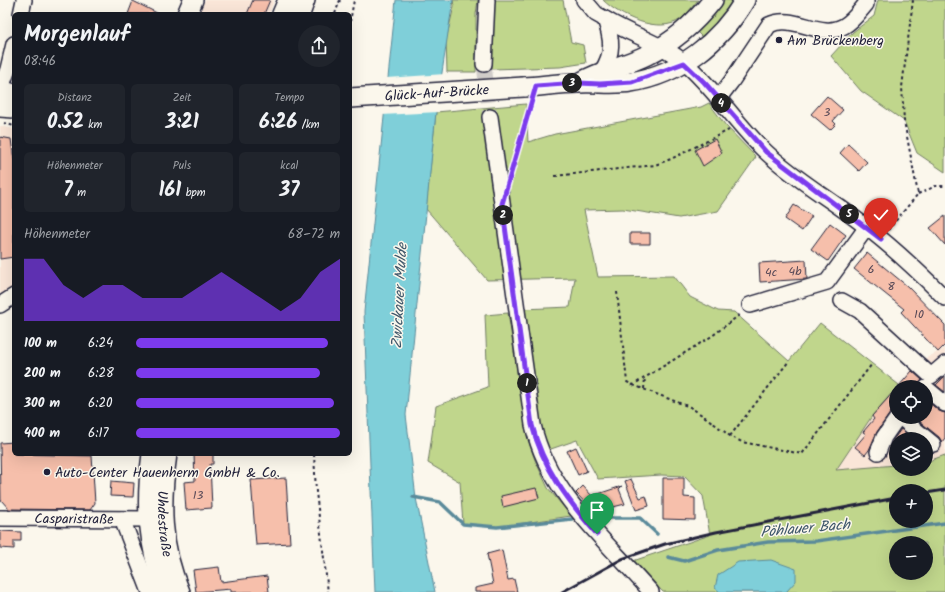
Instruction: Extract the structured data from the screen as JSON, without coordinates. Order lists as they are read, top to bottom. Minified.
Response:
{"streets":{"main road":["Glück-Auf-Brücke","Uhdestraße"],"street":["Casparistraße"]},"crossings":[["Casparistraße","Uhdestraße"]],"water":["Zwickauer Mulde","Pöhlauer Bach"],"places":["Am Brückenberg","Auto-Center Hauenherm GmbH & Co."],"house_numbers":["3","6","4b","4c","8","10","13"],"page":{"heading":["Morgenlauf","08:46"],"pins":["3","4","5","2","1"],"stats":[["Distanz","0.52 km"],["Zeit","3:21"],["Tempo","6:26 /km"],["Höhenmeter","7 m"],["Puls","161 bpm"],["kcal","37"]],"chart":["Höhenmeter","68–72 m"],"list":[{"name":"100 m","note":"6:24"},{"name":"200 m","note":"6:28"},{"name":"300 m","note":"6:20"},{"name":"400 m","note":"6:17"}],"map_buttons":["+","−"]}}
